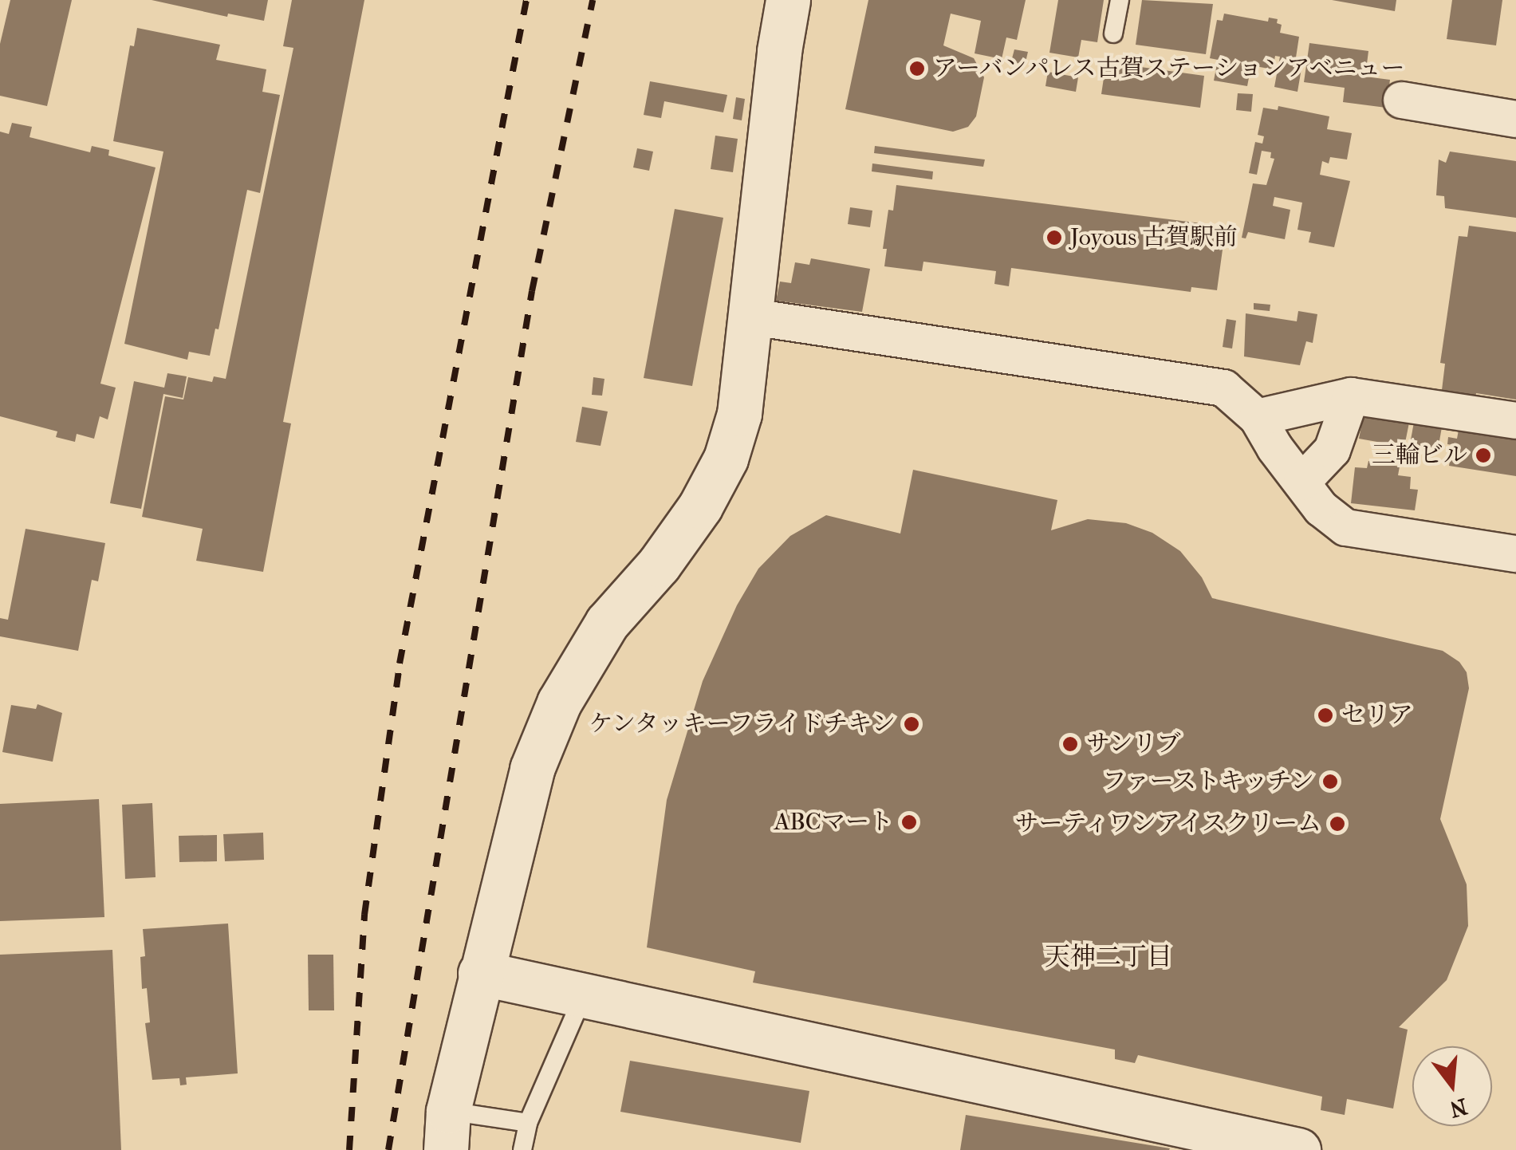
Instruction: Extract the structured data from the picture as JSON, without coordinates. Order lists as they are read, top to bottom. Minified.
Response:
{"districts":["天神二丁目"],"places":["アーバンパレス古賀ステーションアベニュー","Joyous 古賀駅前","三輪ビル","セリア","ケンタッキーフライドチキン","サンリブ","ファーストキッチン","ABCマート","サーティワンアイスクリーム"],"north":"bottom"}
